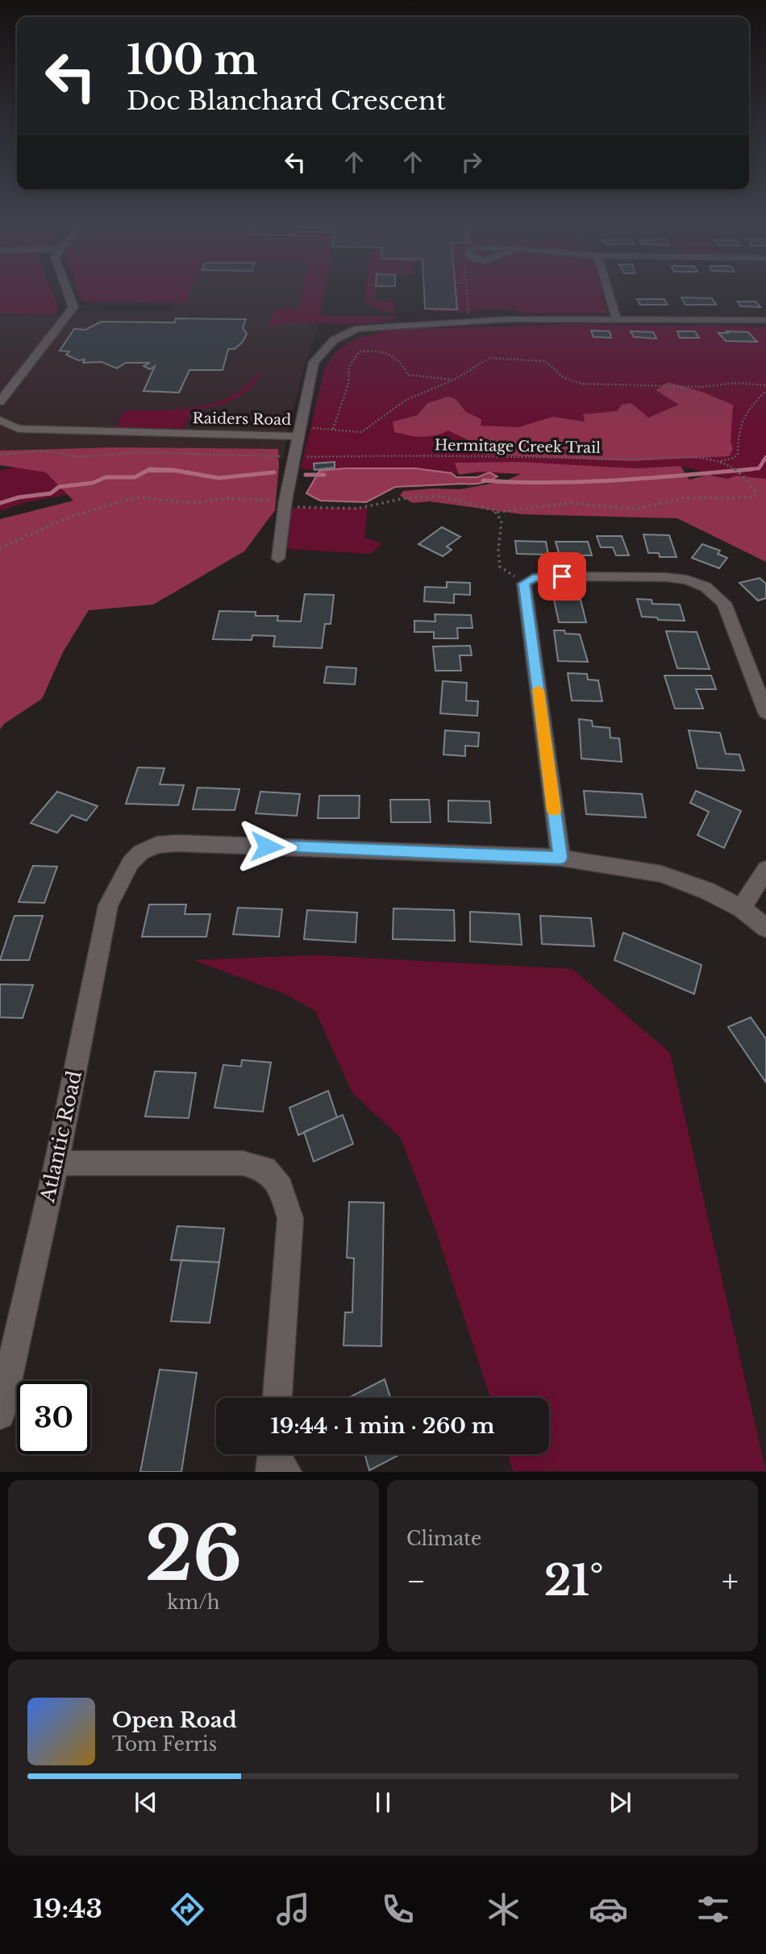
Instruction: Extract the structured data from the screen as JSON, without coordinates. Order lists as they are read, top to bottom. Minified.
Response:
{"streets":{"street":["Raiders Road","Atlantic Road"],"path":["Hermitage Creek Trail"]},"page":{"turn":["100 m","Doc Blanchard Crescent"],"limit":"30","trip":"19:44 · 1 min · 260 m","tile":[["26","km/h"],"Climate"],"heat":["−","21°","+"],"song":["Open Road","Tom Ferris"],"tabs":"19:43"}}
